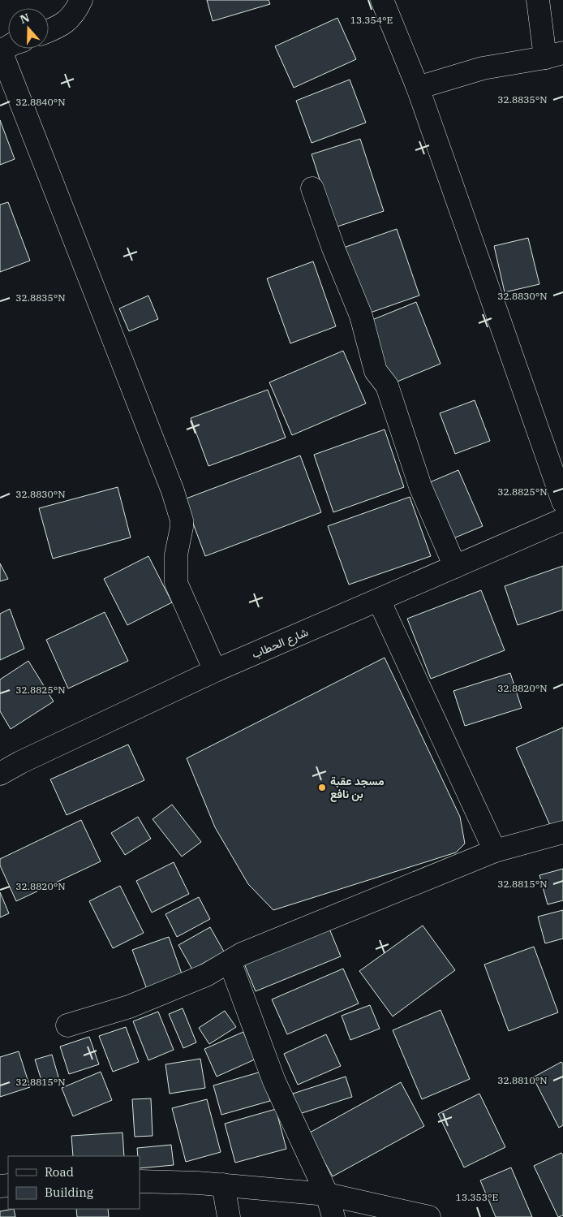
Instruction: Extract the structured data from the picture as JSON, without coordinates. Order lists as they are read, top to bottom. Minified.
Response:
{"streets":{"street":["شارع الحطاب"]},"places":["مسجد عقبة بن نافع"],"legend":["Road","Building"],"north":"top","coordinates":["13.354°E","32.8835°N","32.8840°N","32.8830°N","32.8825°N","32.8820°N","32.8815°N","32.8810°N","13.353°E"]}
